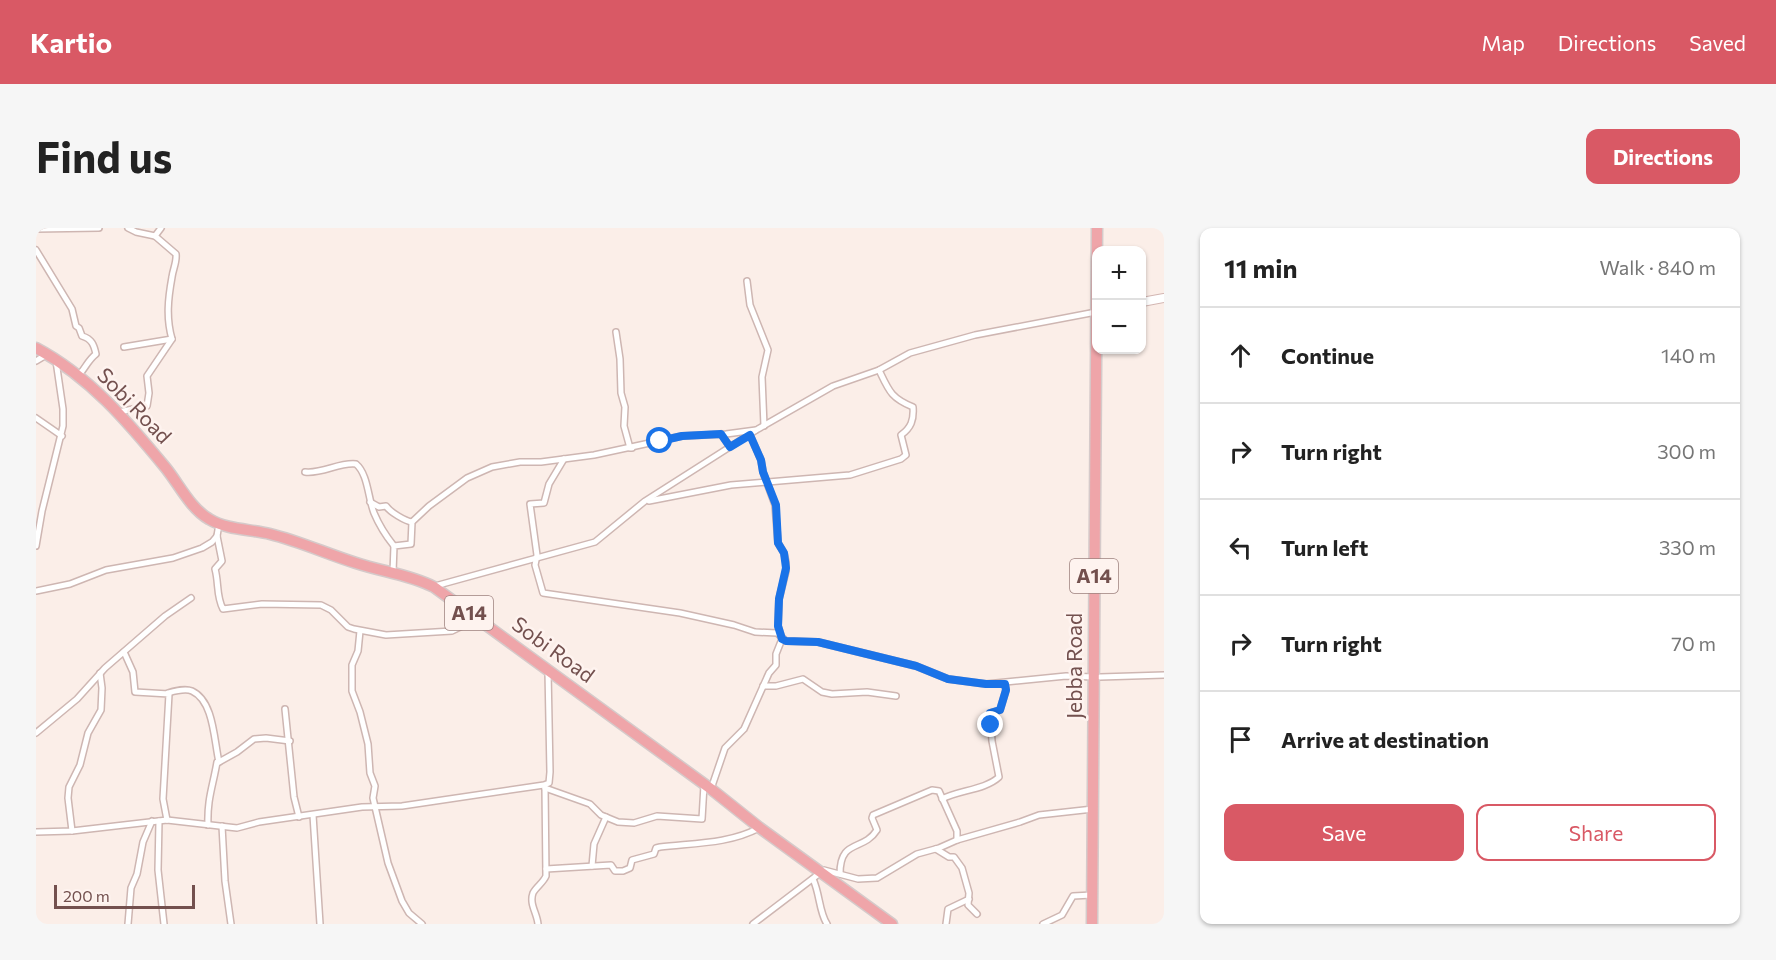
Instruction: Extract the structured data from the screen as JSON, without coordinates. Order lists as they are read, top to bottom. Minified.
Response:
{"streets":{"highway":["Sobi Road","A14","Jebba Road"]},"crossings":[["A14","Jebba Road"]],"scale_bar":"200 m","page":{"header":"Kartio","nav":["Map","Directions","Saved"],"buttons":["Directions",["Save","Share"]],"title":"Find us","heading":["11 min","Walk · 840 m"],"map_buttons":["+","−"],"list":[["Continue","140 m"],["Turn right","300 m"],["Turn left","330 m"],["Turn right","70 m"],"Arrive at destination"],"scale":"200 m"}}
